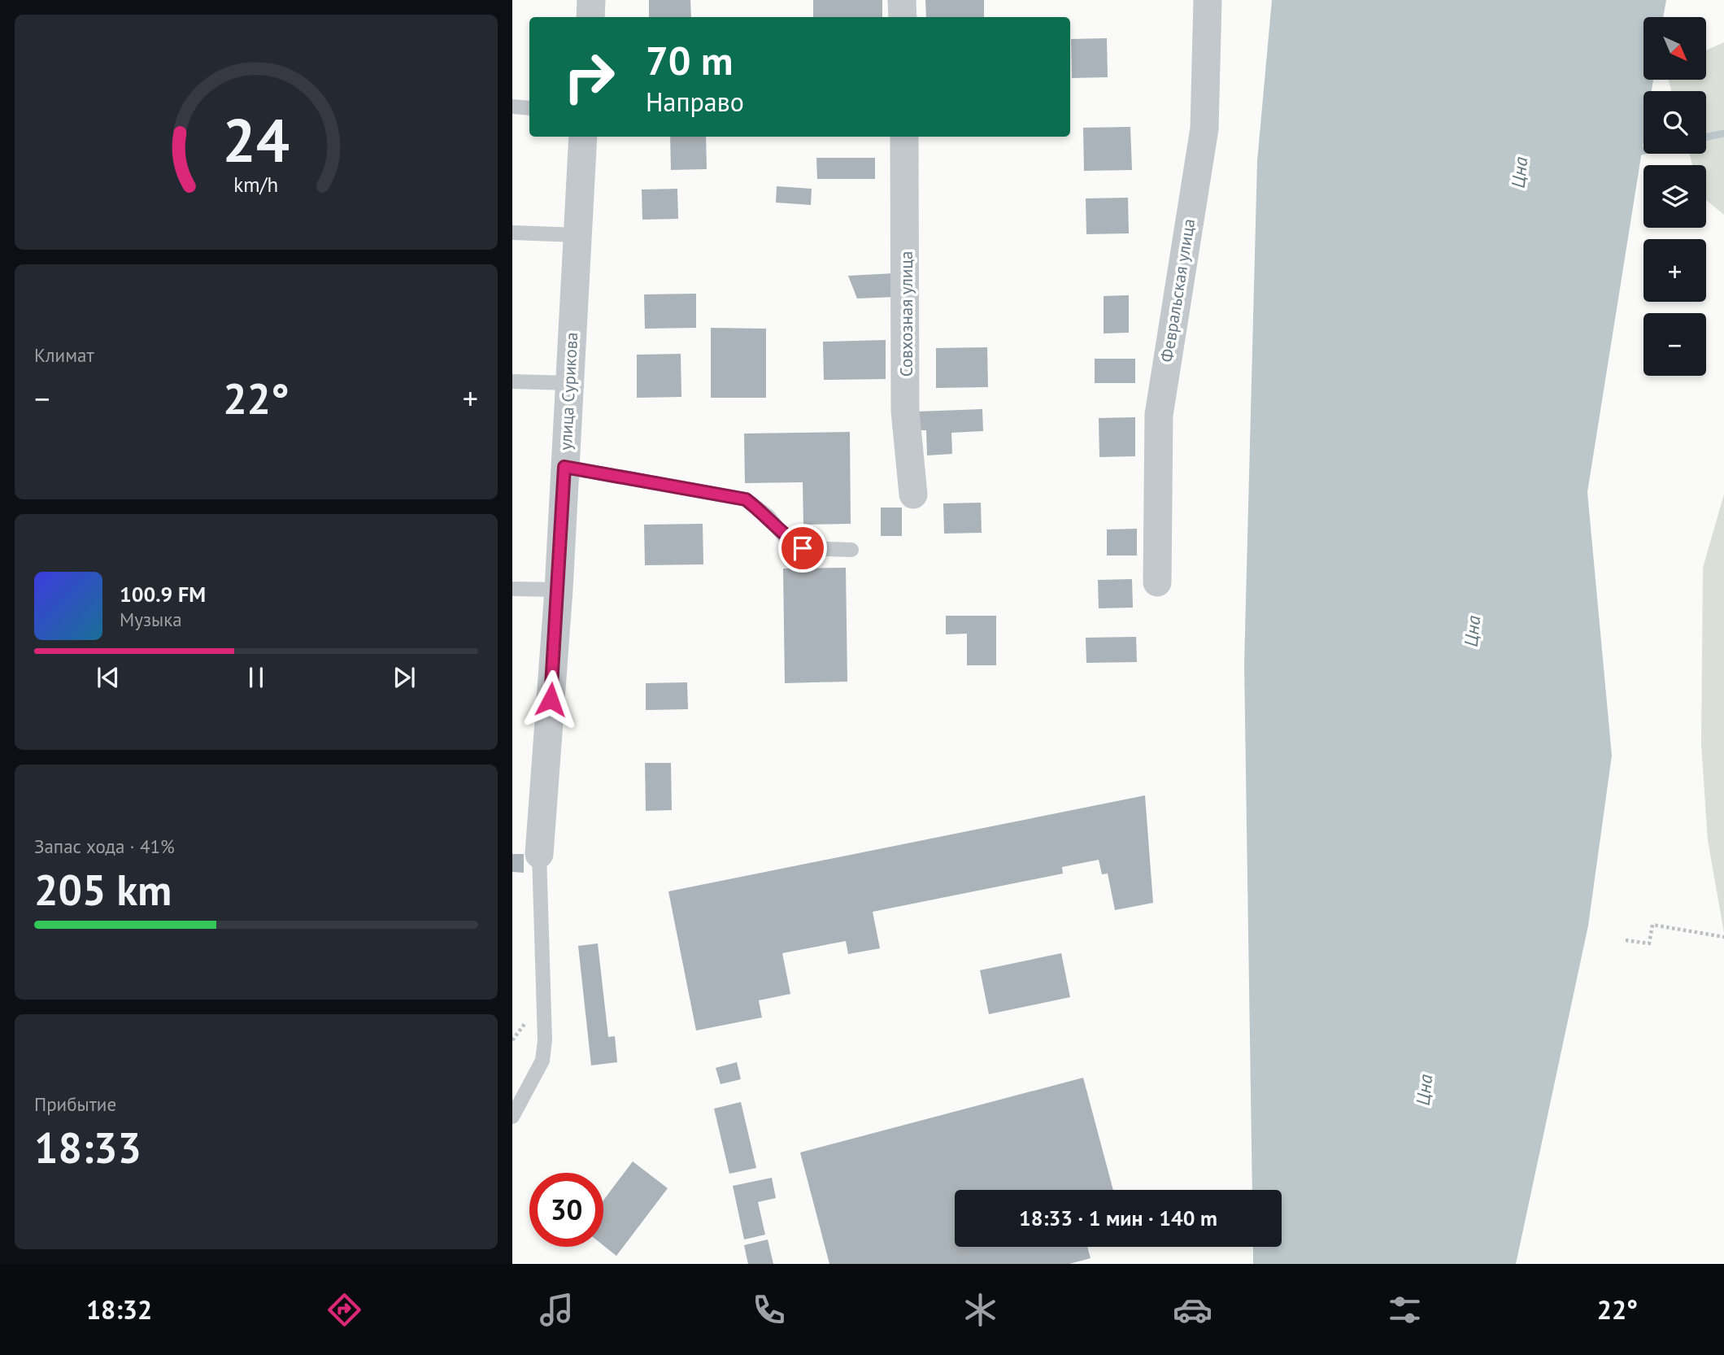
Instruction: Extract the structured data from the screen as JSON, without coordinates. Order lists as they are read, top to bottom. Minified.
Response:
{"streets":{"street":["Февральская улица","Совхозная улица","улица Сурикова"]},"water":["Цна"],"north":"bottom right","page":{"map_buttons":["+","−"],"turn":["70 m","Направо"],"tile":["Климат",["Запас хода · 41%","205 km"],["Прибытие","18:33"]],"heat":["−","22°","+"],"song":["100.9 FM","Музыка"],"limit":"30","trip":"18:33 · 1 мин · 140 m","tabs":["18:32","22°"],"gauge":["24","km/h"]}}
